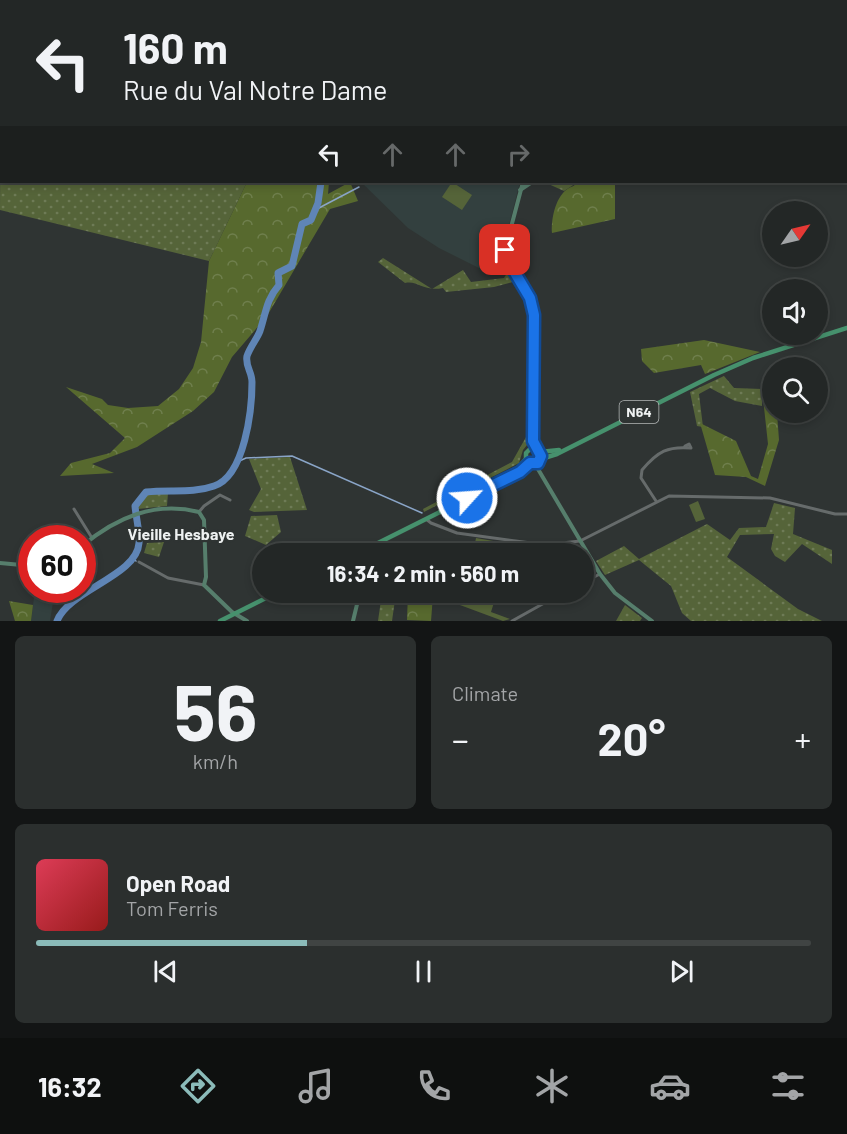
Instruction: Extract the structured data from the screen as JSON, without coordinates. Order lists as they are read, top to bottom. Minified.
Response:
{"streets":{"main road":["N64"]},"districts":["Vieille Hesbaye"],"north":"top right","page":{"turn":["160 m","Rue du Val Notre Dame"],"limit":"60","trip":"16:34 · 2 min · 560 m","tile":[["56","km/h"],"Climate"],"heat":["−","20°","+"],"song":["Open Road","Tom Ferris"],"tabs":"16:32"}}
